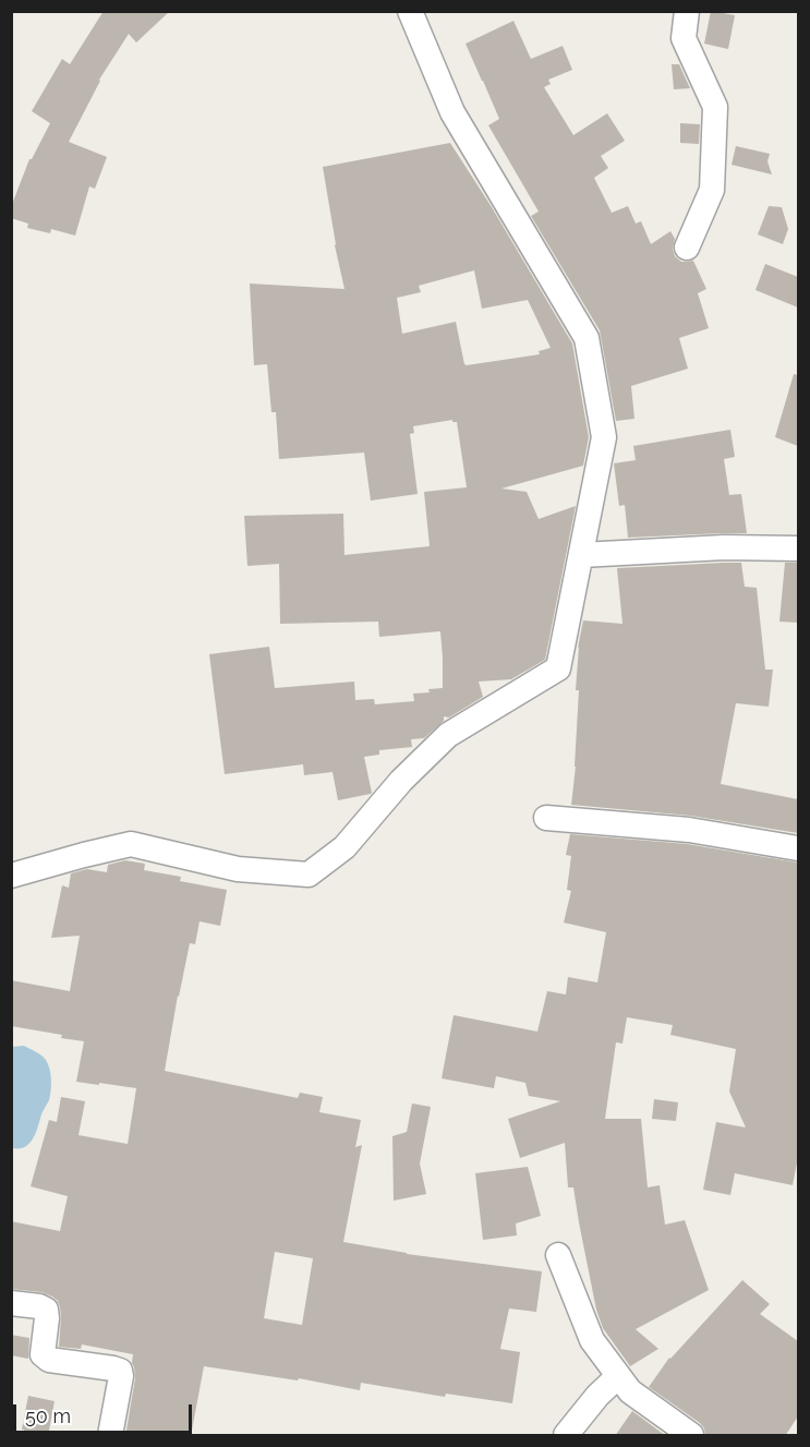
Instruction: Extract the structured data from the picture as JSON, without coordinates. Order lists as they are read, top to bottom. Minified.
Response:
{"scale_bar":"50 m"}
